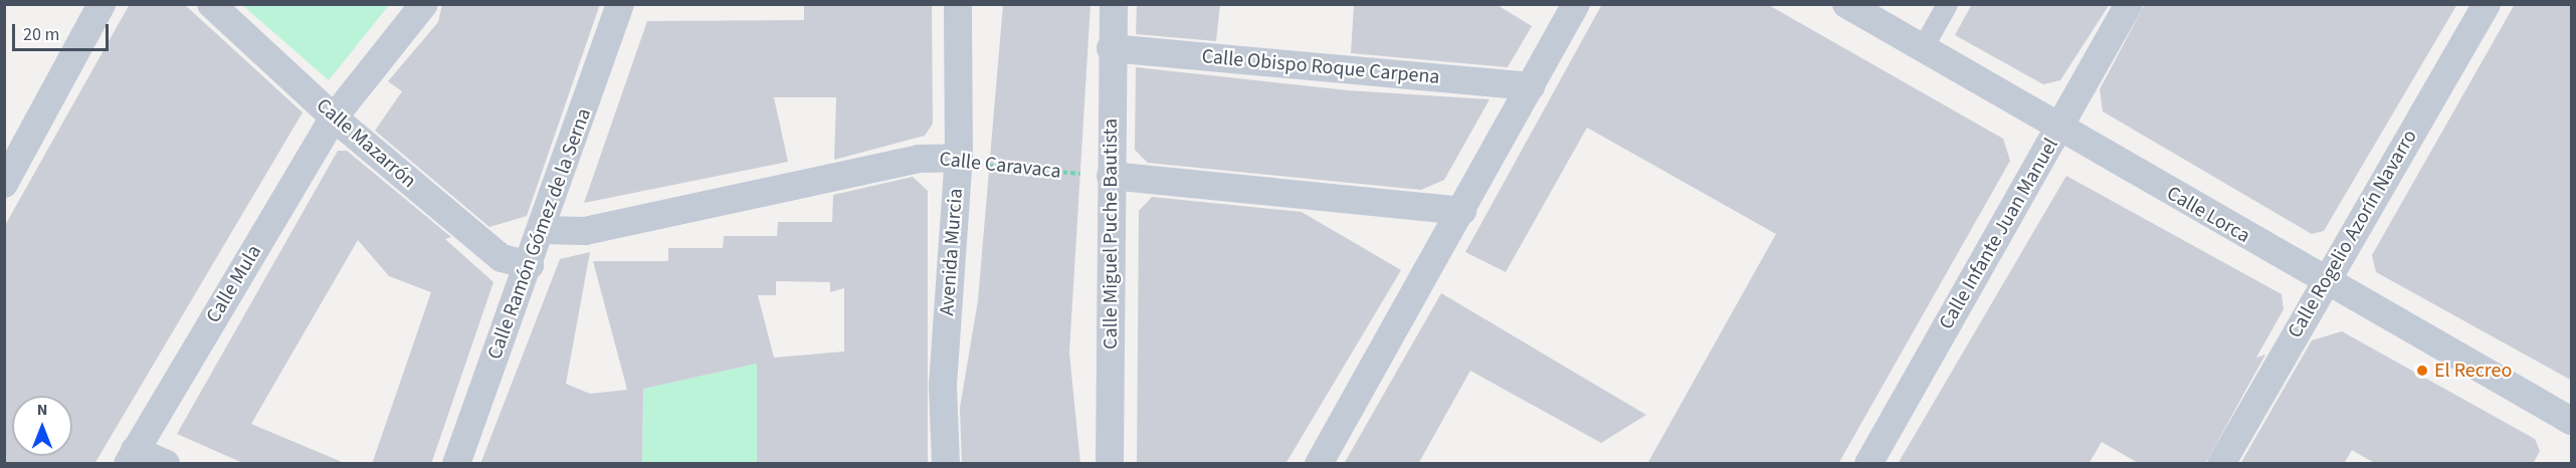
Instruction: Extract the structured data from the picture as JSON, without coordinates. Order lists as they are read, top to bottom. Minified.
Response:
{"streets":{"street":["Calle Obispo Roque Carpena","Calle Mazarrón","Calle Caravaca","Calle Lorca","Calle Ramón Gómez de la Serna","Calle Miguel Puche Bautista","Calle Infante Juan Manuel","Calle Rogelio Azorín Navarro","Avenida Murcia","Calle Mula"]},"crossings":[["Calle Obispo Roque Carpena","Calle Miguel Puche Bautista"],["Calle Mazarrón","Calle Ramón Gómez de la Serna"],["Calle Mazarrón","Calle Mula"],["Calle Caravaca","Calle Ramón Gómez de la Serna"],["Calle Caravaca","Calle Miguel Puche Bautista"],["Calle Caravaca","Avenida Murcia"],["Calle Lorca","Calle Infante Juan Manuel"],["Calle Lorca","Calle Rogelio Azorín Navarro"]],"places":["El Recreo"],"scale_bar":"20 m","north":"top"}
